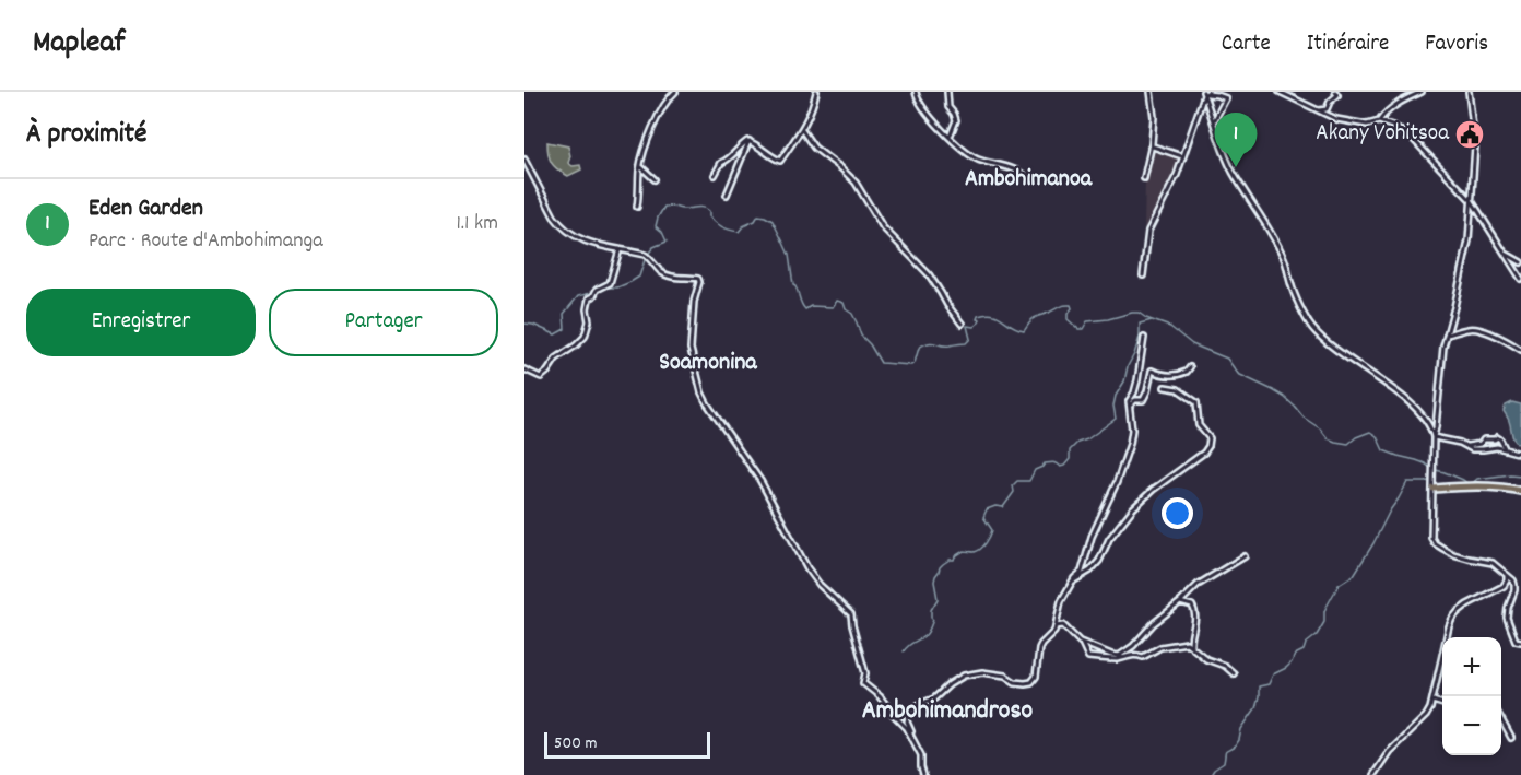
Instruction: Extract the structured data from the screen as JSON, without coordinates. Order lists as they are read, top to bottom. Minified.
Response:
{"districts":["Ambohimanoa","Soamonina","Ambohimandroso"],"places":{"public building":["Akany Vohitsoa"]},"scale_bar":"500 m","page":{"header":"Mapleaf","nav":["Carte","Itinéraire","Favoris"],"heading":"À proximité","pins":"1","list":[{"mark":"1","name":"Eden Garden","note":"Parc · Route d'Ambohimanga","value":"1.1 km"}],"buttons":["Enregistrer","Partager"],"map_buttons":["+","−"],"scale":"500 m"}}
